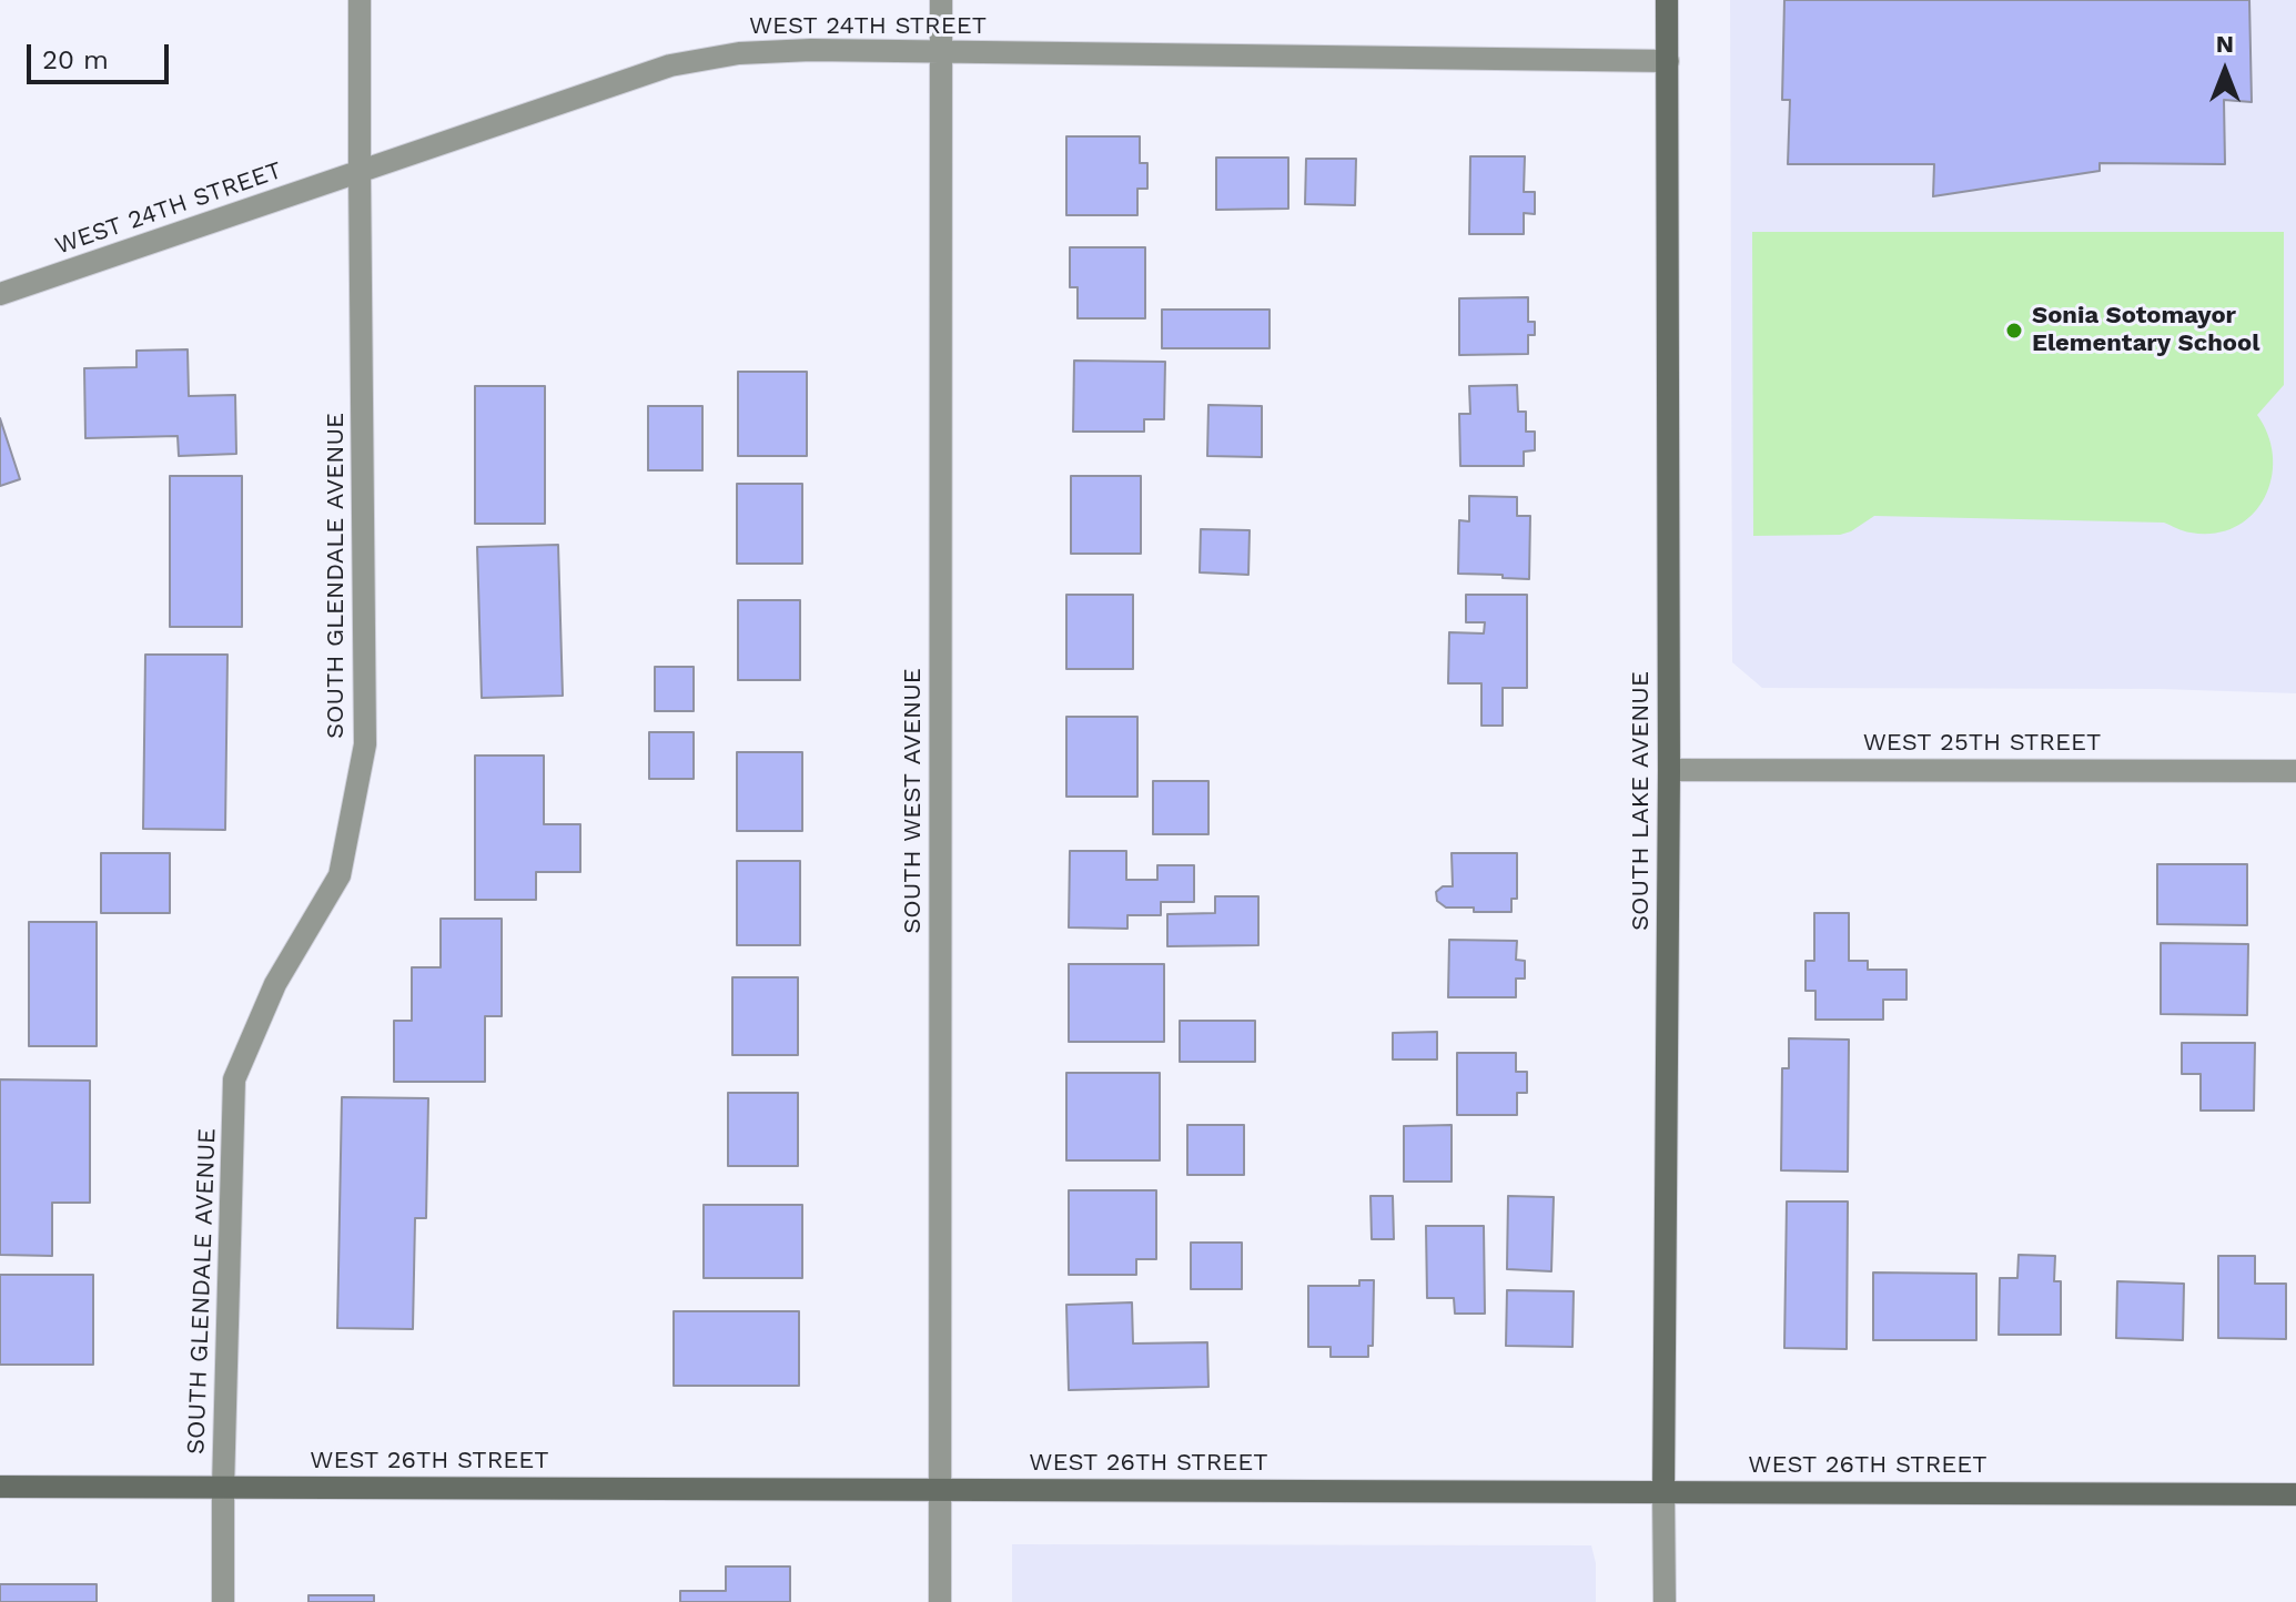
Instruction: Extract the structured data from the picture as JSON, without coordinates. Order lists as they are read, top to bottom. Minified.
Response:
{"streets":{"main road":["SOUTH LAKE AVENUE","WEST 26TH STREET"],"street":["WEST 24TH STREET","SOUTH GLENDALE AVENUE","WEST 25TH STREET","SOUTH WEST AVENUE"]},"crossings":[["WEST 24TH STREET","SOUTH GLENDALE AVENUE"],["WEST 24TH STREET","SOUTH WEST AVENUE"],["WEST 24TH STREET","SOUTH LAKE AVENUE"],["SOUTH GLENDALE AVENUE","WEST 26TH STREET"],["WEST 25TH STREET","SOUTH LAKE AVENUE"],["SOUTH WEST AVENUE","WEST 26TH STREET"],["SOUTH LAKE AVENUE","WEST 26TH STREET"]],"places":["Sonia Sotomayor Elementary School"],"scale_bar":"20 m","north":"top"}
